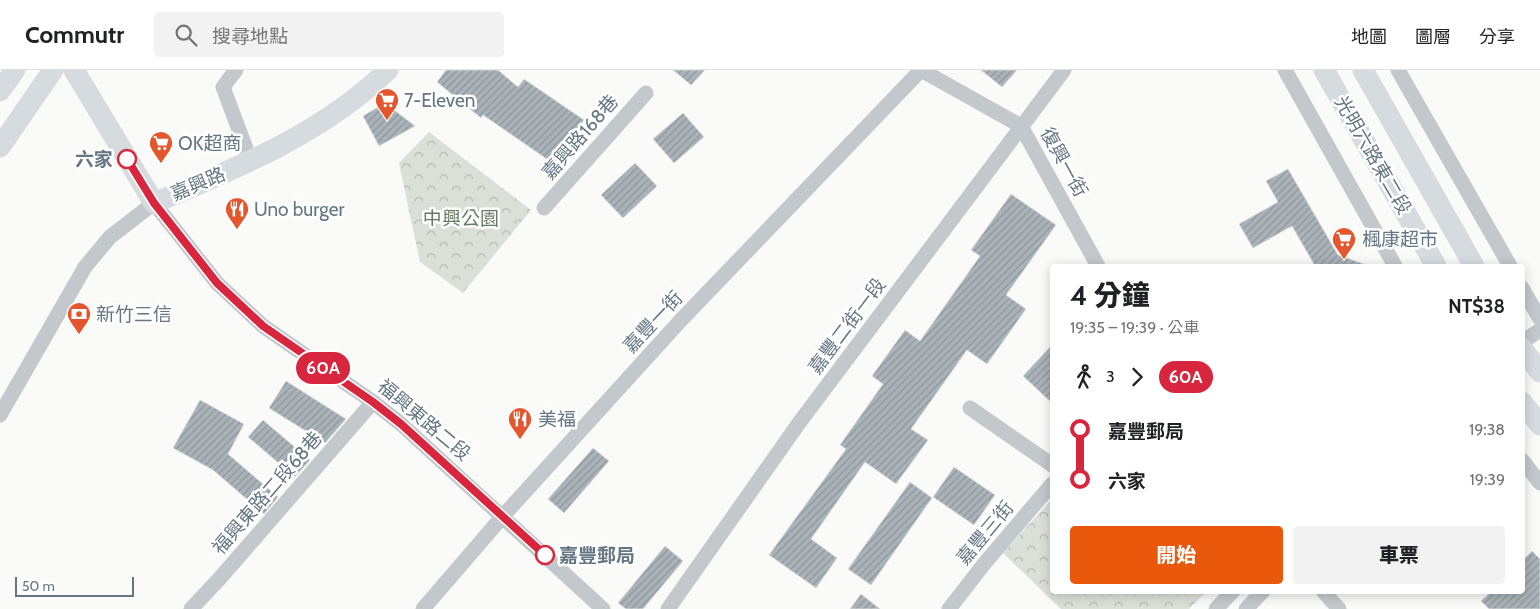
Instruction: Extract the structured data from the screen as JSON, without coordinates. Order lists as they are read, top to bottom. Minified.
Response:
{"streets":{"main road":["光明六路東二段","嘉興路"],"street":["嘉興路168巷","復興一街","嘉豐一街","嘉豐二街一段","福興東路二段","福興東路二段68巷","嘉豐三街"]},"crossings":[["復興一街","嘉豐一街"],["復興一街","嘉豐二街一段"],["嘉興路","福興東路二段"],["嘉豐一街","福興東路二段"],["福興東路二段","福興東路二段68巷"]],"parks":["中興公園"],"places":{"supermarket":["7-Eleven","OK超商","楓康超市"],"other":["六家","嘉豐郵局"],"restaurant":["Uno burger","美福"],"bank":["新竹三信"]},"lines":["bus line 60A"],"scale_bar":"50 m","page":{"header":"Commutr","search":"搜尋地點","nav":["地圖","圖層","分享"],"on_map":"60A","heading":["4 分鐘","19:35 – 19:39 · 公車","NT$38"],"legs":["3","60A"],"list":[{"name":"嘉豐郵局","value":"19:38"},{"name":"六家","value":"19:39"}],"buttons":["開始","車票"],"scale":"50 m"}}
